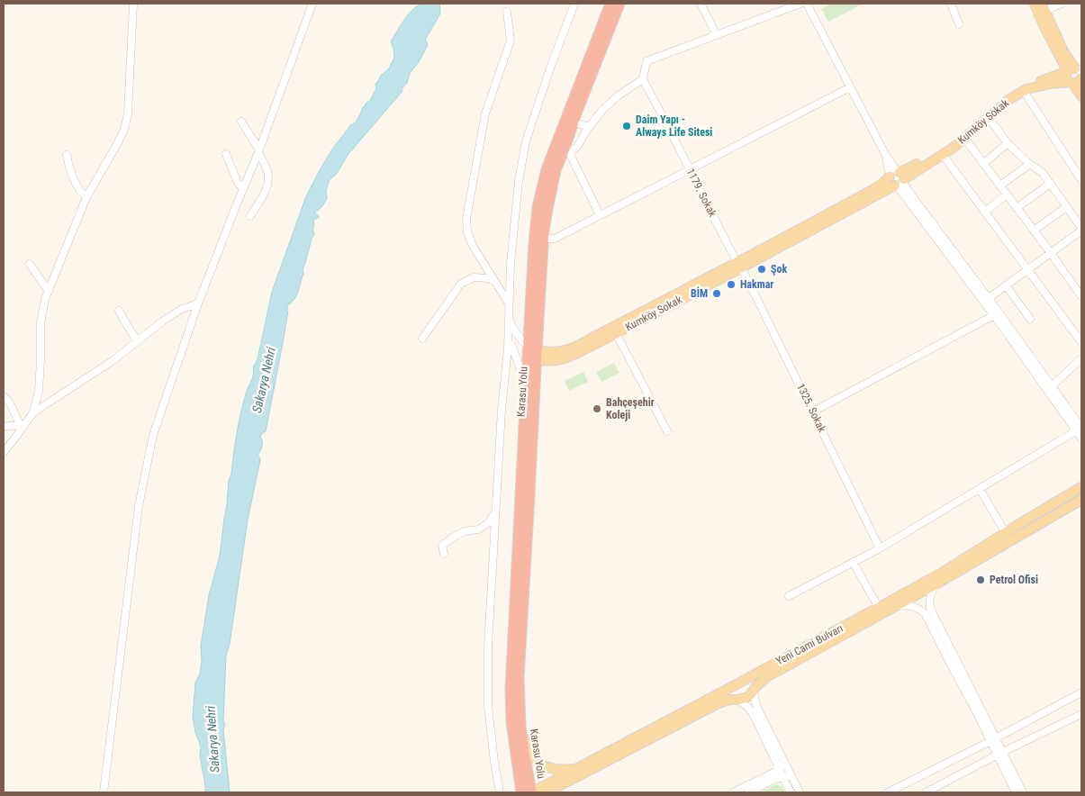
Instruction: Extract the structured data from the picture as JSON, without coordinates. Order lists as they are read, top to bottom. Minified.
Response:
{"streets":{"highway":["Karasu Yolu"],"main road":["Kumköy Sokak","Yeni Cami Bulvarı"],"street":["1179. Sokak","1325. Sokak"]},"crossings":[["Kumköy Sokak","1179. Sokak"],["Kumköy Sokak","Karasu Yolu"],["Kumköy Sokak","1325. Sokak"],["1179. Sokak","1325. Sokak"],["Karasu Yolu","Yeni Cami Bulvarı"]],"water":["Sakarya Nehri"],"places":["Daim Yapı - Always Life Sitesi","Şok","Hakmar","BİM","Bahçeşehir Koleji","Petrol Ofisi"]}
